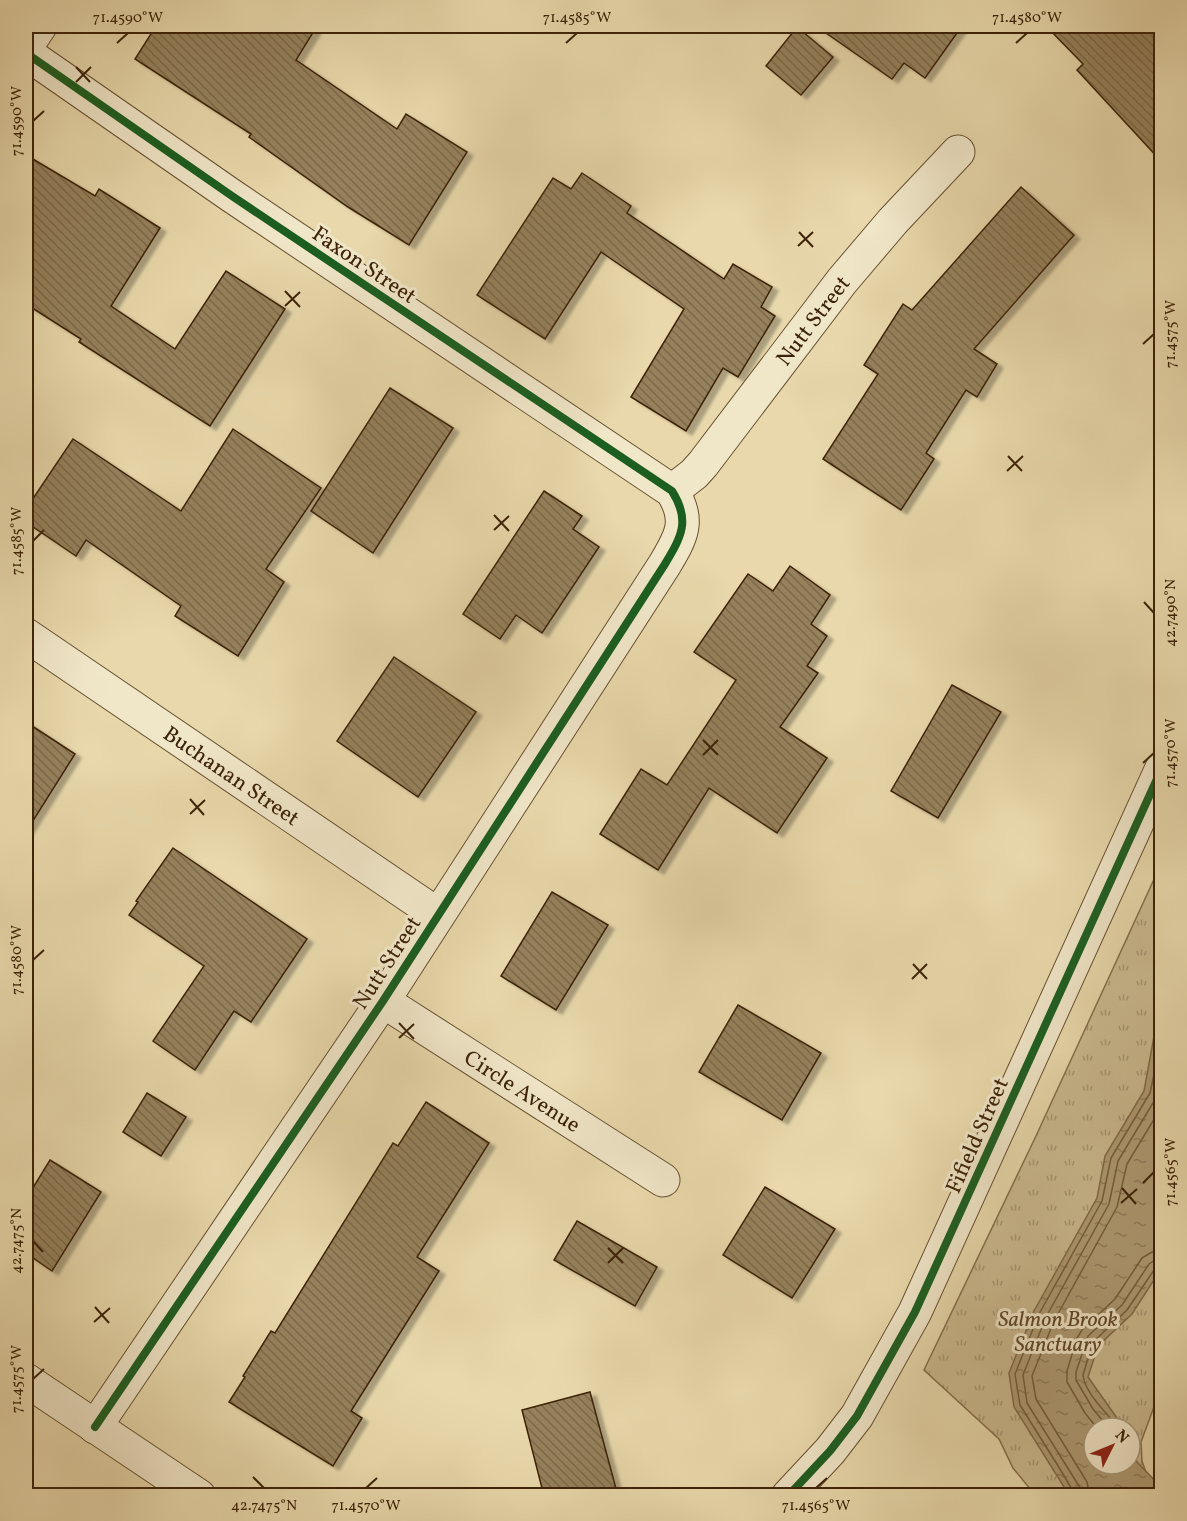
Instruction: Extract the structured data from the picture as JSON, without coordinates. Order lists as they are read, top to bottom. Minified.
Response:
{"streets":{"street":["Faxon Street","Nutt Street","Buchanan Street","Circle Avenue","Fifield Street"]},"crossings":[["Faxon Street","Nutt Street"],["Nutt Street","Buchanan Street"],["Nutt Street","Circle Avenue"]],"parks":["Salmon Brook Sanctuary"],"north":"top right","coordinates":["71.4590°W","71.4585°W","71.4580°W","71.4575°W","42.7490°N","71.4570°W","71.4565°W","42.7475°N"]}
